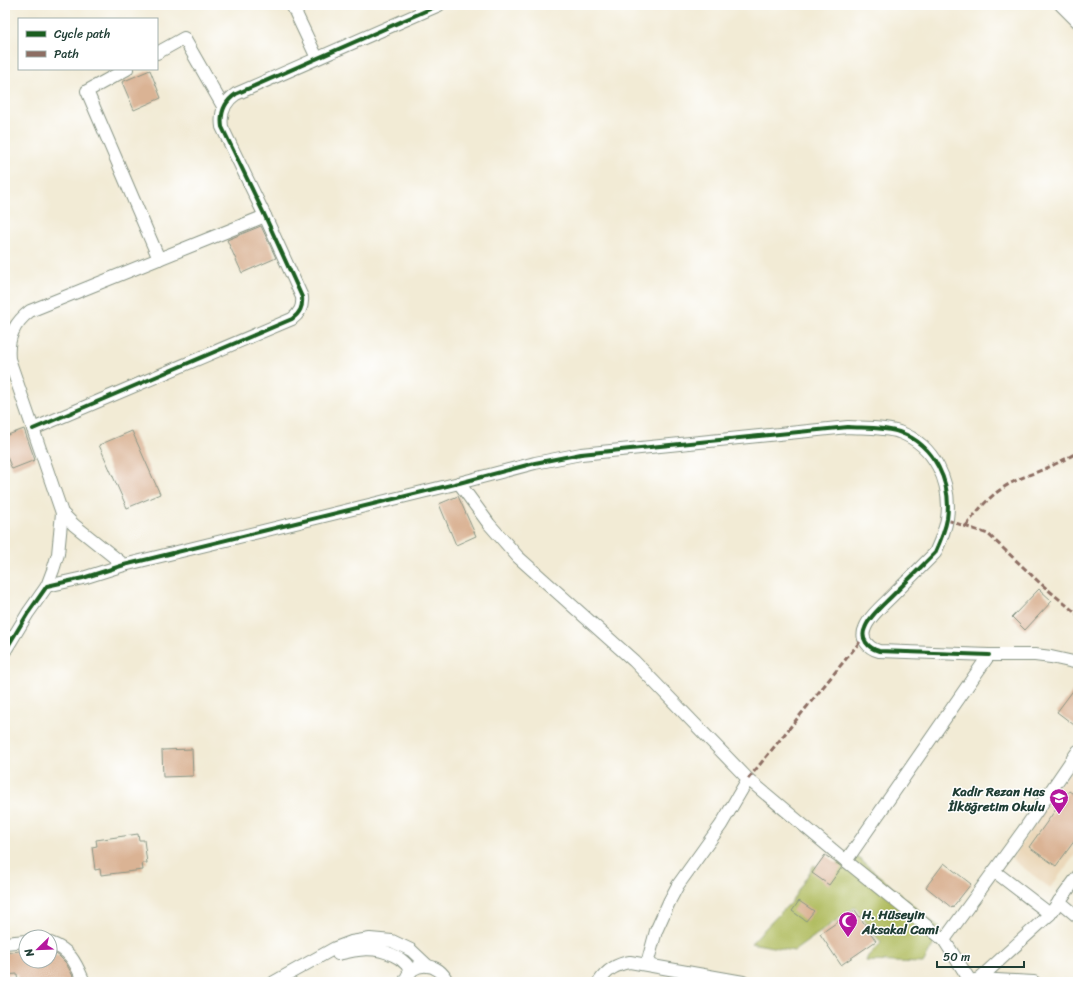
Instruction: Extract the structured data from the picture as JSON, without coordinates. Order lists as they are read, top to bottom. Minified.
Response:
{"places":{"school or university":["Kadir Rezan Has İlköğretim Okulu"],"mosque":["H. Hüseyin Aksakal Cami"]},"legend":["Cycle path","Path"],"scale_bar":"50 m","north":"bottom left"}
